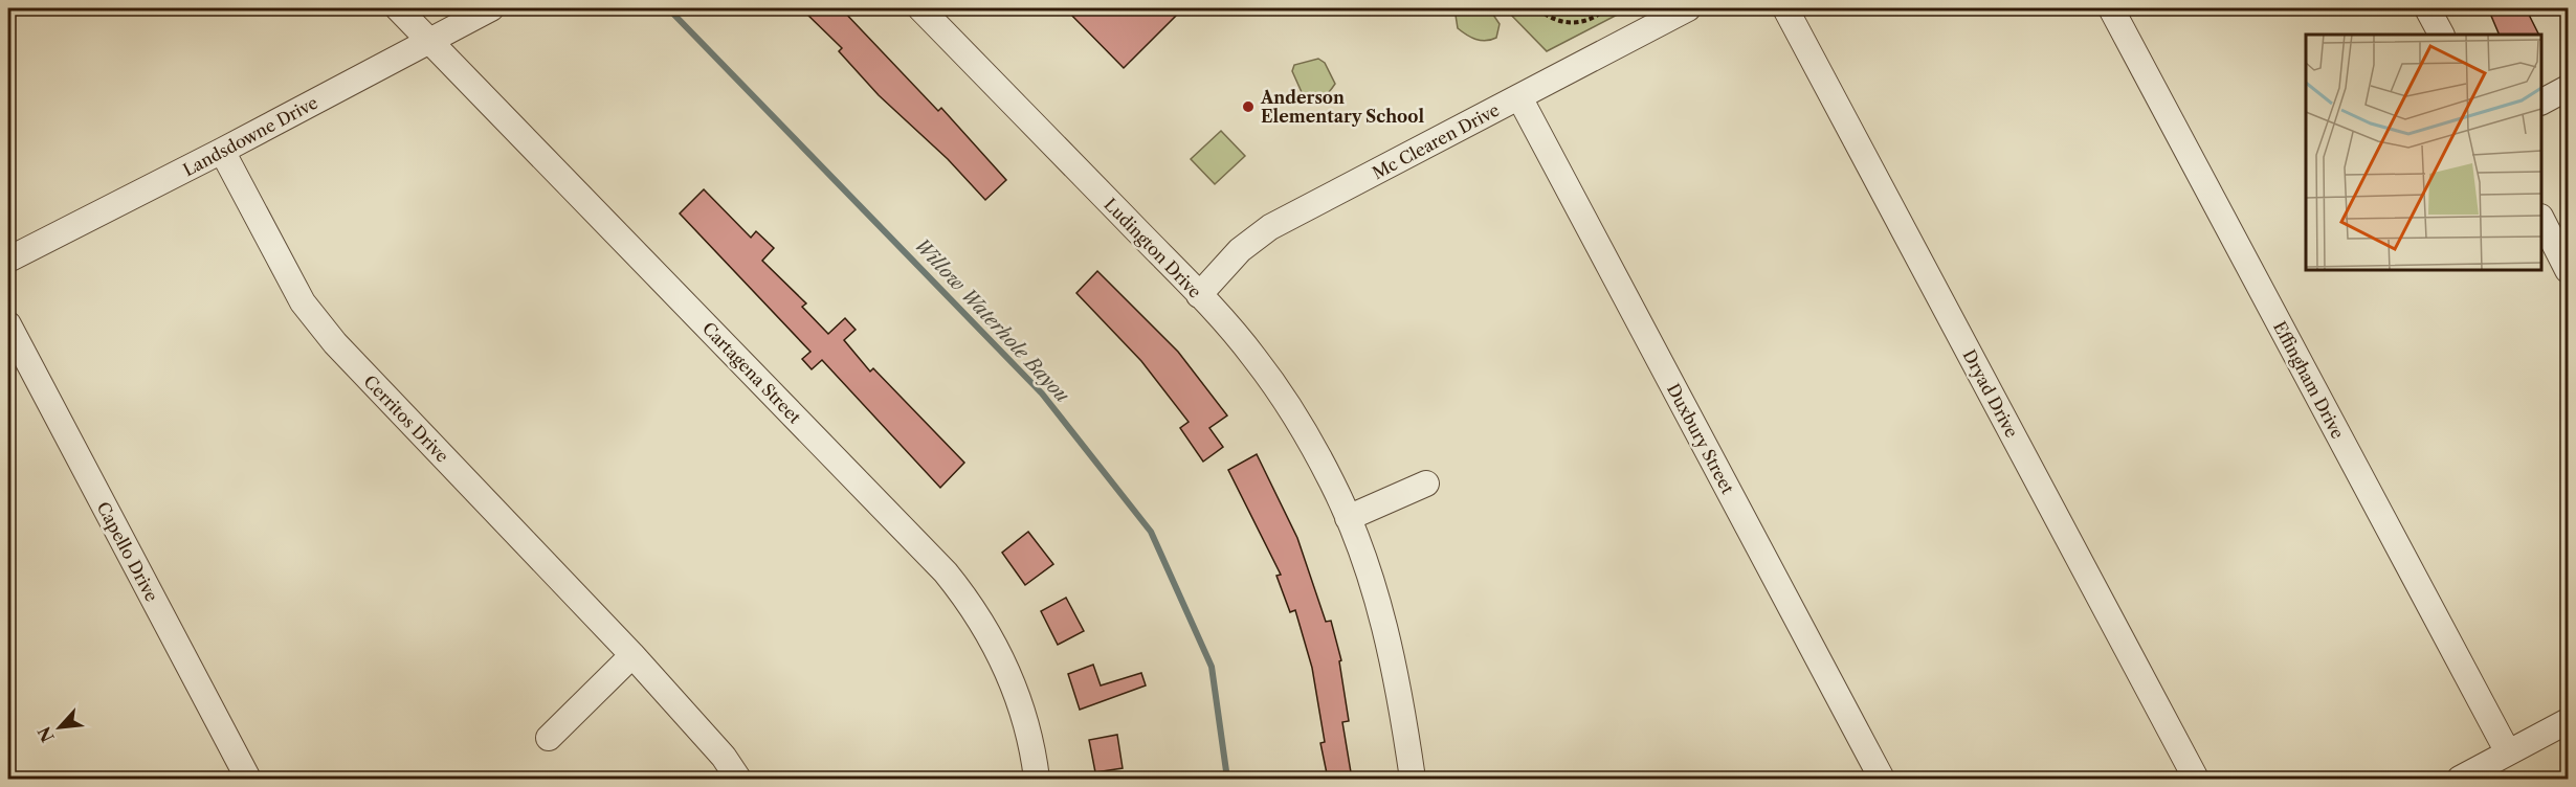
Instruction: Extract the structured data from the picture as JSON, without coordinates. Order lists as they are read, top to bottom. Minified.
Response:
{"streets":{"street":["Landsdowne Drive","Mc Clearen Drive","Ludington Drive","Cartagena Street","Effingham Drive","Dryad Drive","Cerritos Drive","Duxbury Street","Capello Drive"]},"crossings":[["Landsdowne Drive","Cartagena Street"],["Landsdowne Drive","Cerritos Drive"],["Mc Clearen Drive","Ludington Drive"],["Mc Clearen Drive","Duxbury Street"]],"water":["Willow Waterhole Bayou"],"places":["Anderson Elementary School"],"north":"bottom left"}
